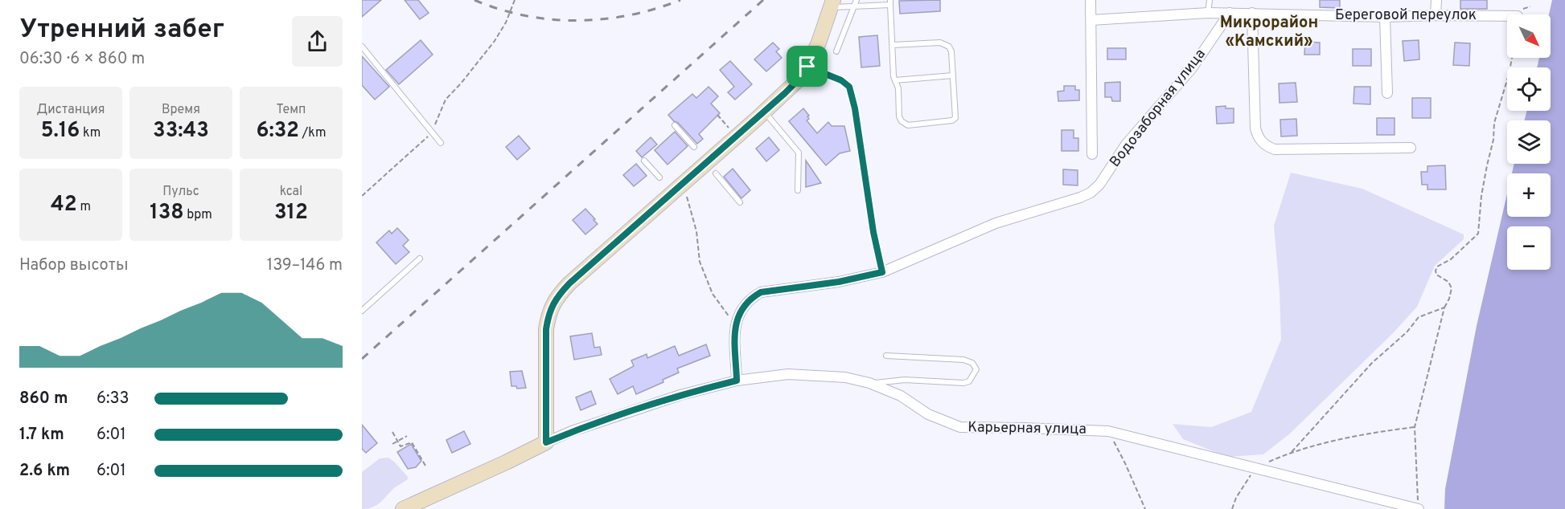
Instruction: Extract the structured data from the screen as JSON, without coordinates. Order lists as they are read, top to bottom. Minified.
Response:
{"streets":{"street":["Береговой переулок","Водозаборная улица","Карьерная улица"]},"crossings":[["Береговой переулок","Водозаборная улица"]],"districts":["Микрорайон «Камский»"],"north":"bottom right","page":{"heading":["Утренний забег","06:30 · 6 × 860 m"],"map_buttons":["+","−"],"stats":[["Дистанция","5.16 km"],["Время","33:43"],["Темп","6:32 /km"],["42 m"],["Пульс","138 bpm"],["kcal","312"]],"chart":["Набор высоты","139–146 m"],"list":[{"name":"860 m","note":"6:33"},{"name":"1.7 km","note":"6:01"},{"name":"2.6 km","note":"6:01"}]}}
